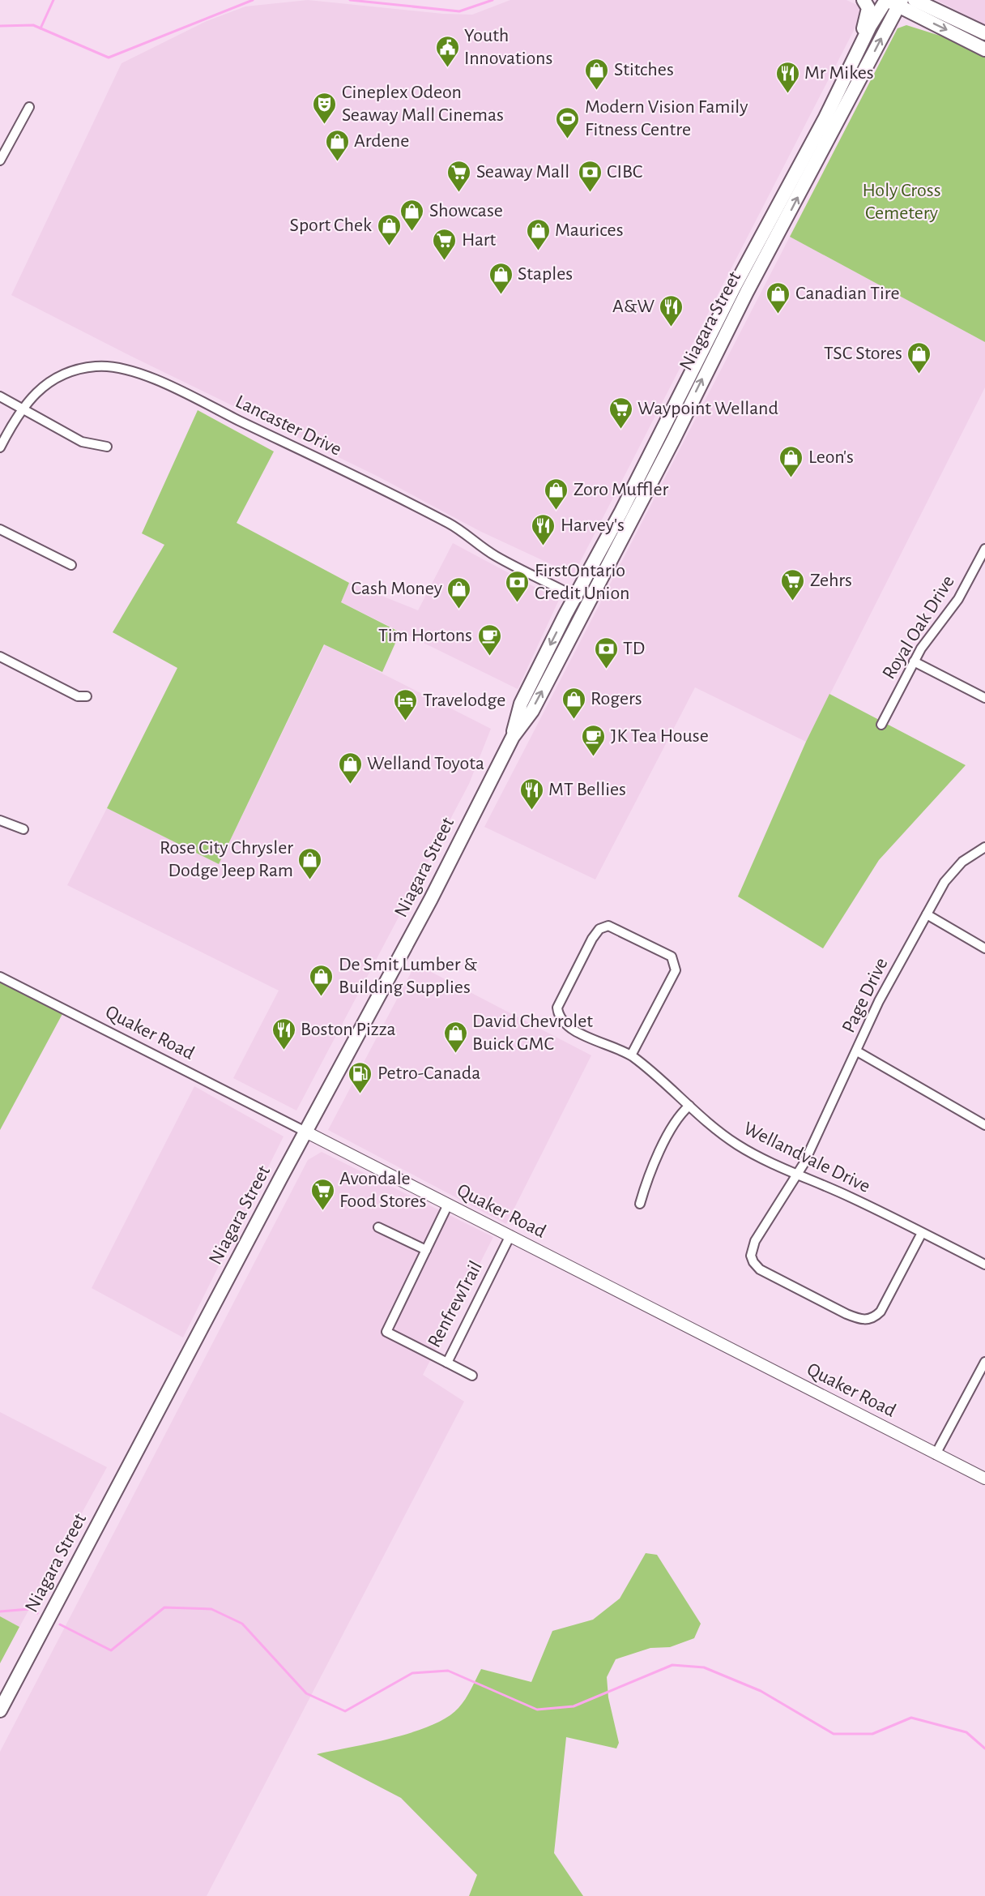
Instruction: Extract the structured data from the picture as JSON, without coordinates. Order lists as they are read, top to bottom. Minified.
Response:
{"streets":{"main road":["Niagara Street"],"street":["Lancaster Drive","Royal Oak Drive","Page Drive","Quaker Road","Wellandvale Drive","RenfrewTrail"]},"crossings":[["Niagara Street","Lancaster Drive"],["Niagara Street","Quaker Road"],["Page Drive","Wellandvale Drive"],["Quaker Road","RenfrewTrail"]],"parks":["Holy Cross Cemetery"],"places":{"public building":["Youth Innovations"],"shop":["Stitches","Ardene","Showcase","Sport Chek","Maurices","Staples","Canadian Tire","TSC Stores","Leon's","Zoro Muffler","Cash Money","Rogers","Welland Toyota","Rose City Chrysler Dodge Jeep Ram","De Smit Lumber & Building Supplies","David Chevrolet Buick GMC"],"restaurant":["Mr Mikes","A&W","Harvey's","MT Bellies","Boston Pizza"],"theatre":["Cineplex Odeon Seaway Mall Cinemas"],"sports":["Modern Vision Family Fitness Centre"],"supermarket":["Seaway Mall","Hart","Waypoint Welland","Zehrs","Avondale Food Stores"],"bank":["CIBC","FirstOntario Credit Union","TD"],"cafe":["Tim Hortons","JK Tea House"],"hotel":["Travelodge"],"fuel station":["Petro-Canada"]}}
